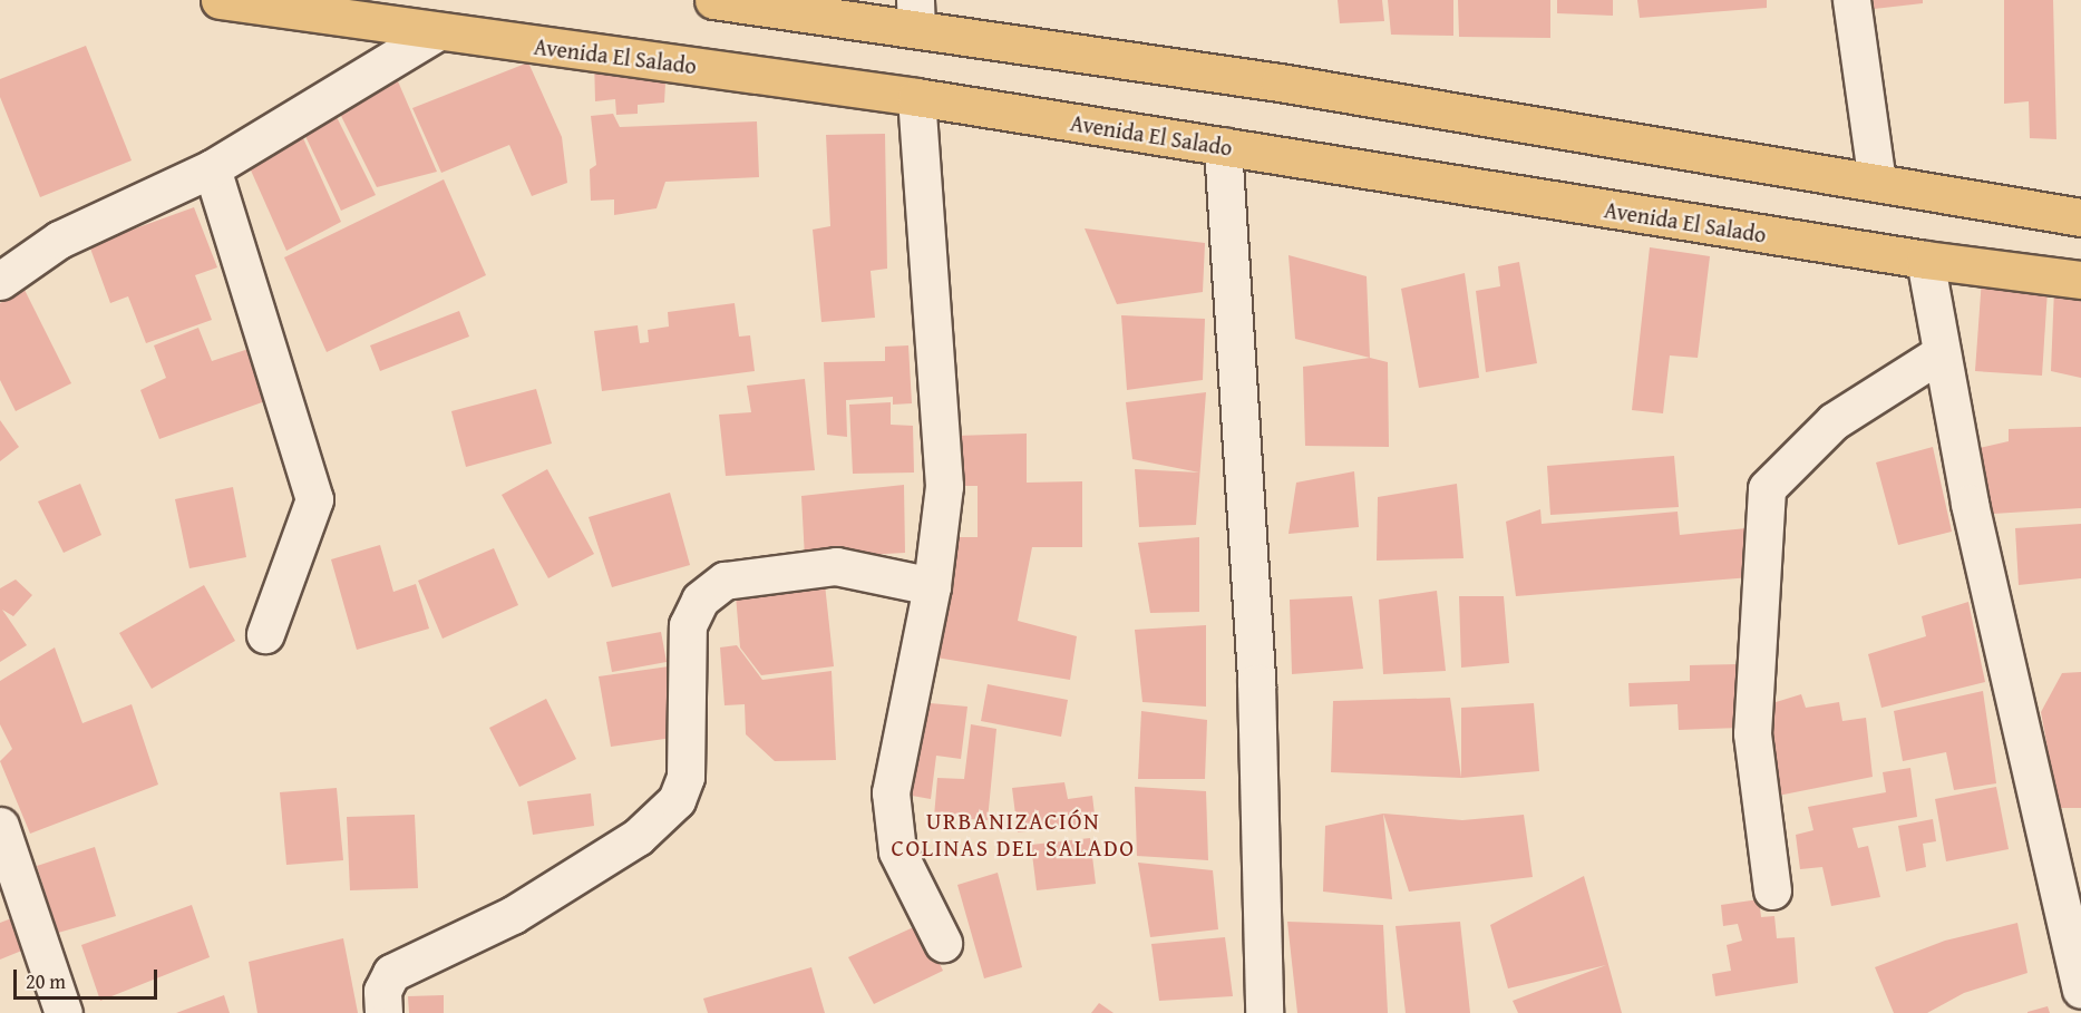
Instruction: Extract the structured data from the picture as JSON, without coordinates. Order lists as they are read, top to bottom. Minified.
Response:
{"streets":{"main road":["Avenida El Salado"]},"districts":["URBANIZACIÓN COLINAS DEL SALADO"],"scale_bar":"20 m"}
